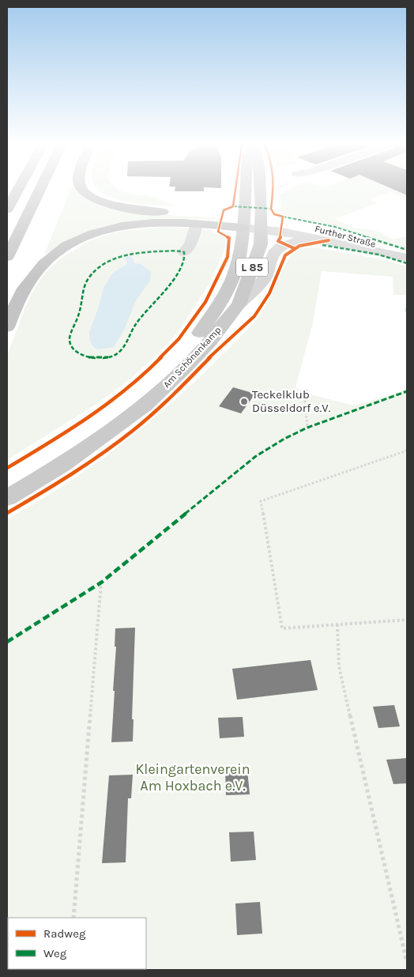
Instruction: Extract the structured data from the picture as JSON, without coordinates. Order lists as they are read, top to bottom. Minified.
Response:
{"streets":{"main road":["L 85","Am Schönenkamp"],"street":["Further Straße"]},"crossings":[["Further Straße","Am Schönenkamp"]],"parks":["Kleingartenverein Am Hoxbach e.V."],"places":["Teckelklub Düsseldorf e.V."],"legend":["Radweg","Weg"]}
